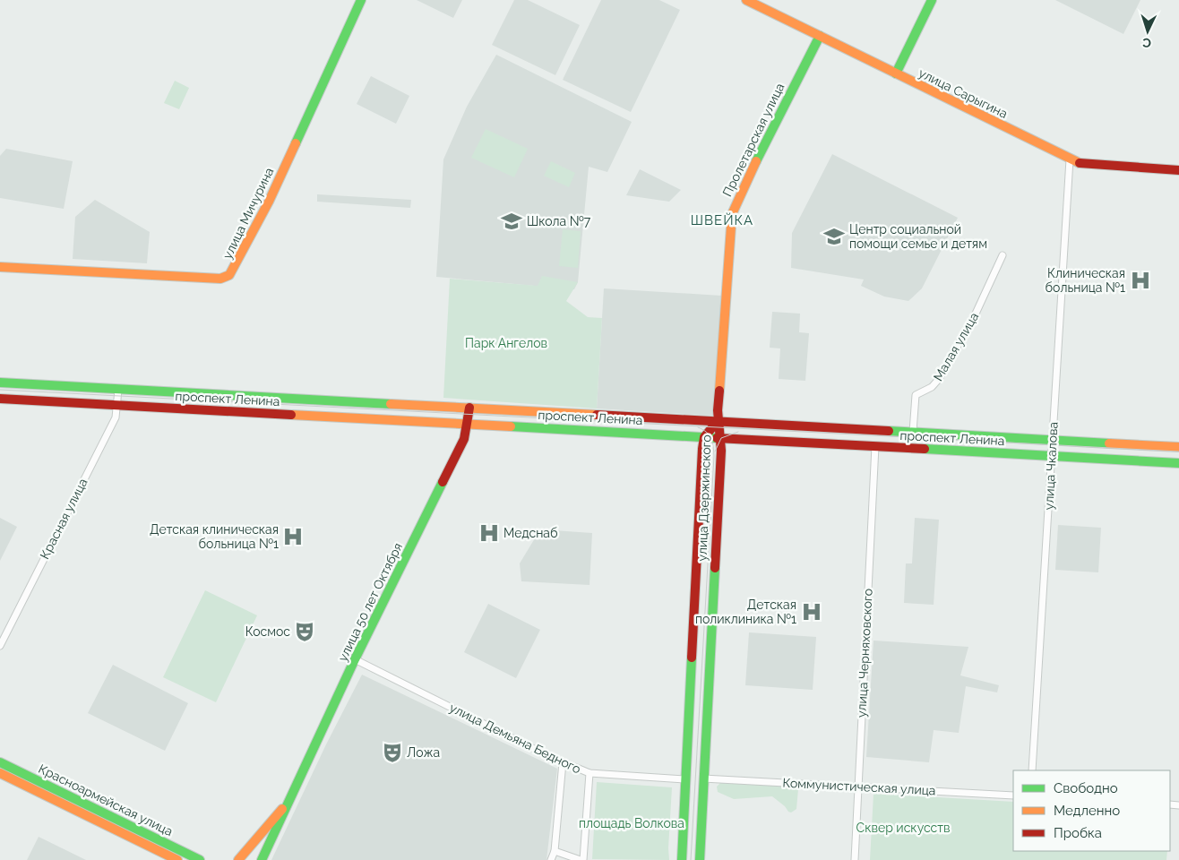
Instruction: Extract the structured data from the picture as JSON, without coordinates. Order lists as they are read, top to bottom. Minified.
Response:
{"streets":{"street":["улица Сарыгина","Пролетарская улица","улица Мичурина","Малая улица","проспект Ленина","улица Чкалова","улица Дзержинского","Красная улица","улица 50 лет Октября","улица Черняховского","улица Демьяна Бедного","Коммунистическая улица","Красноармейская улица"]},"crossings":[["улица Сарыгина","Пролетарская улица"],["улица Сарыгина","улица Чкалова"],["Пролетарская улица","проспект Ленина"],["Пролетарская улица","улица Дзержинского"],["Малая улица","проспект Ленина"],["проспект Ленина","улица Чкалова"],["проспект Ленина","улица Дзержинского"],["проспект Ленина","Красная улица"],["проспект Ленина","улица 50 лет Октября"],["проспект Ленина","улица Черняховского"],["улица Дзержинского","улица Демьяна Бедного"],["улица Дзержинского","Коммунистическая улица"],["улица 50 лет Октября","улица Демьяна Бедного"],["улица Черняховского","Коммунистическая улица"]],"districts":["ШВЕЙКА"],"parks":["Парк Ангелов","площадь Волкова","Сквер искусств"],"places":{"school or university":["Школа №7","Центр социальной помощи семье и детям"],"hospital":["Клиническая больница №1","Медснаб","Детская клиническая больница №1","Детская поликлиника №1"],"theatre":["Космос","Ложа"]},"legend":["Свободно","Медленно","Пробка"],"north":"bottom"}
